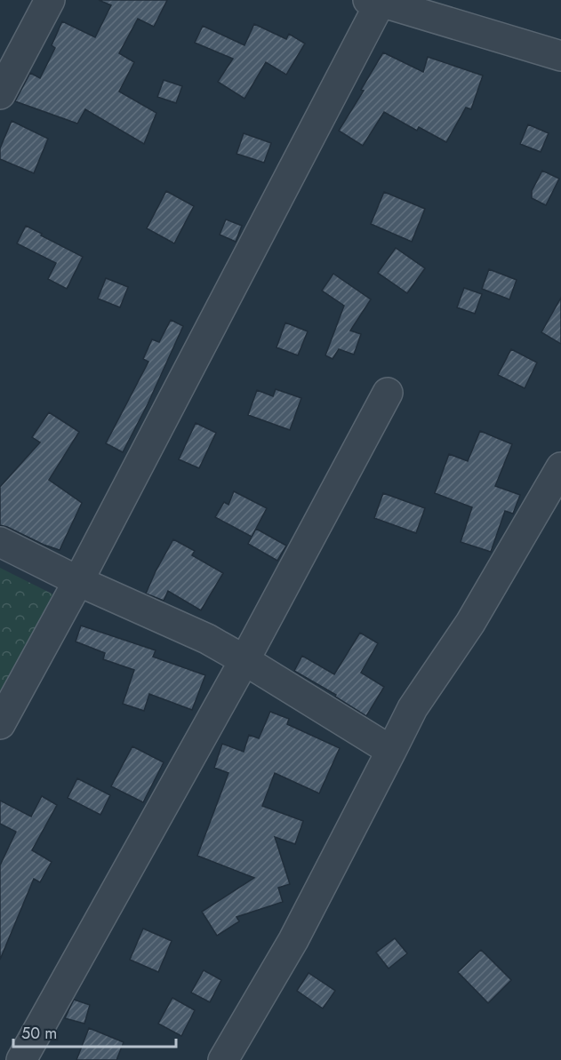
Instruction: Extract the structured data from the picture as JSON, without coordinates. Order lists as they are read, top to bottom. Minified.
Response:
{"scale_bar":"50 m"}
